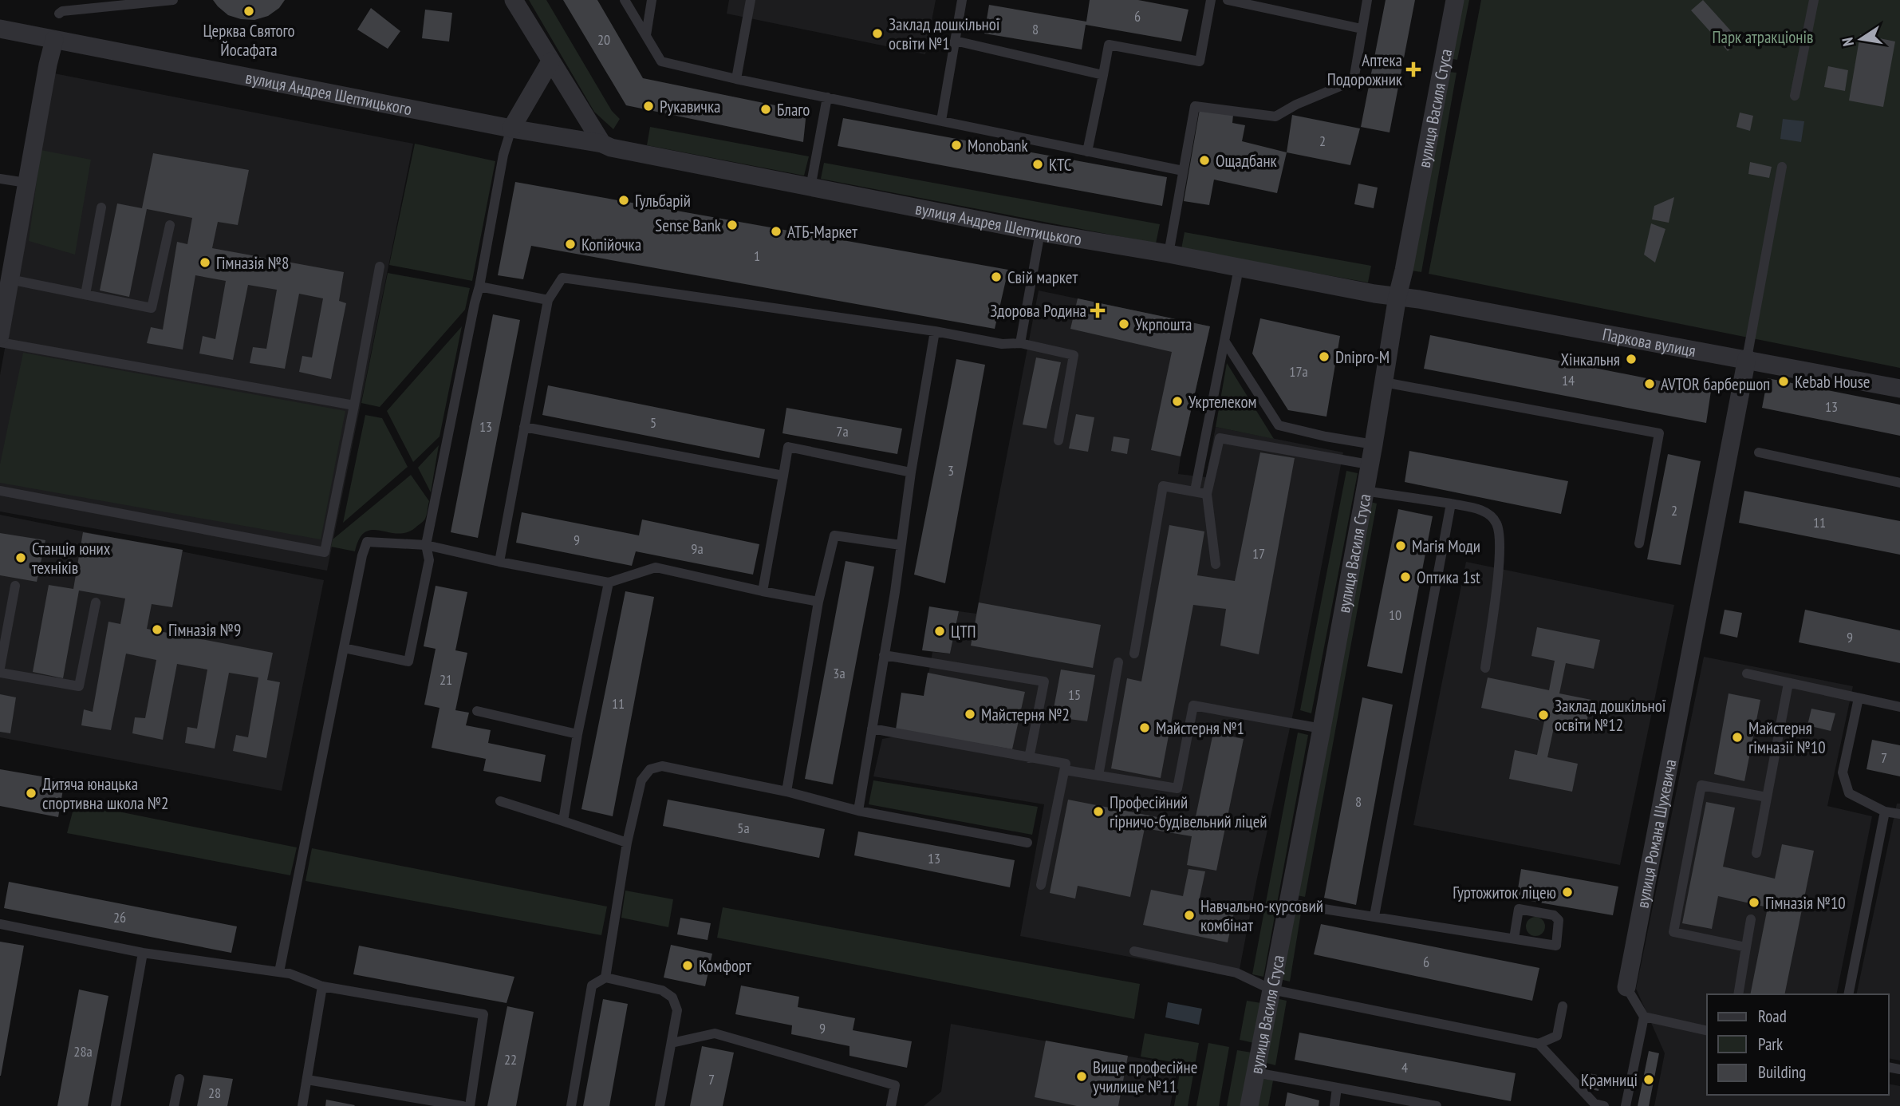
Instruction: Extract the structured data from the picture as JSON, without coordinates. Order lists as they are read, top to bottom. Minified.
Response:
{"streets":{"street":["вулиця Андрея Шептицького","вулиця Василя Стуса","Паркова вулиця","вулиця Романа Шухевича"]},"crossings":[["вулиця Андрея Шептицького","вулиця Василя Стуса"],["вулиця Андрея Шептицького","Паркова вулиця"],["вулиця Василя Стуса","Паркова вулиця"],["Паркова вулиця","вулиця Романа Шухевича"]],"parks":["Парк атракціонів"],"places":{"other":["Церква Святого Йосафата","Заклад дошкільної освіти №1","Рукавичка","Благо","Monobank","Ощадбанк","КТС","Гульбарій","Sense Bank","АТБ-Маркет","Копійочка","Гімназія №8","Свій маркет","Укрпошта","Dnipro-M","Хінкальня","Kebab House","AVTOR барбершоп","Укртелеком","Магія Моди","Станція юних техніків","Оптика 1st","Гімназія №9","ЦТП","Майстерня №2","Заклад дошкільної освіти №12","Майстерня №1","Майстерня гімназії №10","Дитяча юнацька спортивна школа №2","Професійний гірничо-будівельний ліцей","Гуртожиток ліцею","Гімназія №10","Навчально-курсовий комбінат","Комфорт","Вище професійне училище №11","Крамниці"],"health":["Аптека Подорожник","Здорова Родина"]},"house_numbers":["6","8","20","2","1","17а","14","13","5","13","7а","3","2","11","9","9а","17","10","9","3а","21","15","11","7","8","5а","13","26","6","9","28а","22","4","7","28"],"legend":["Road","Park","Building"],"north":"left"}
